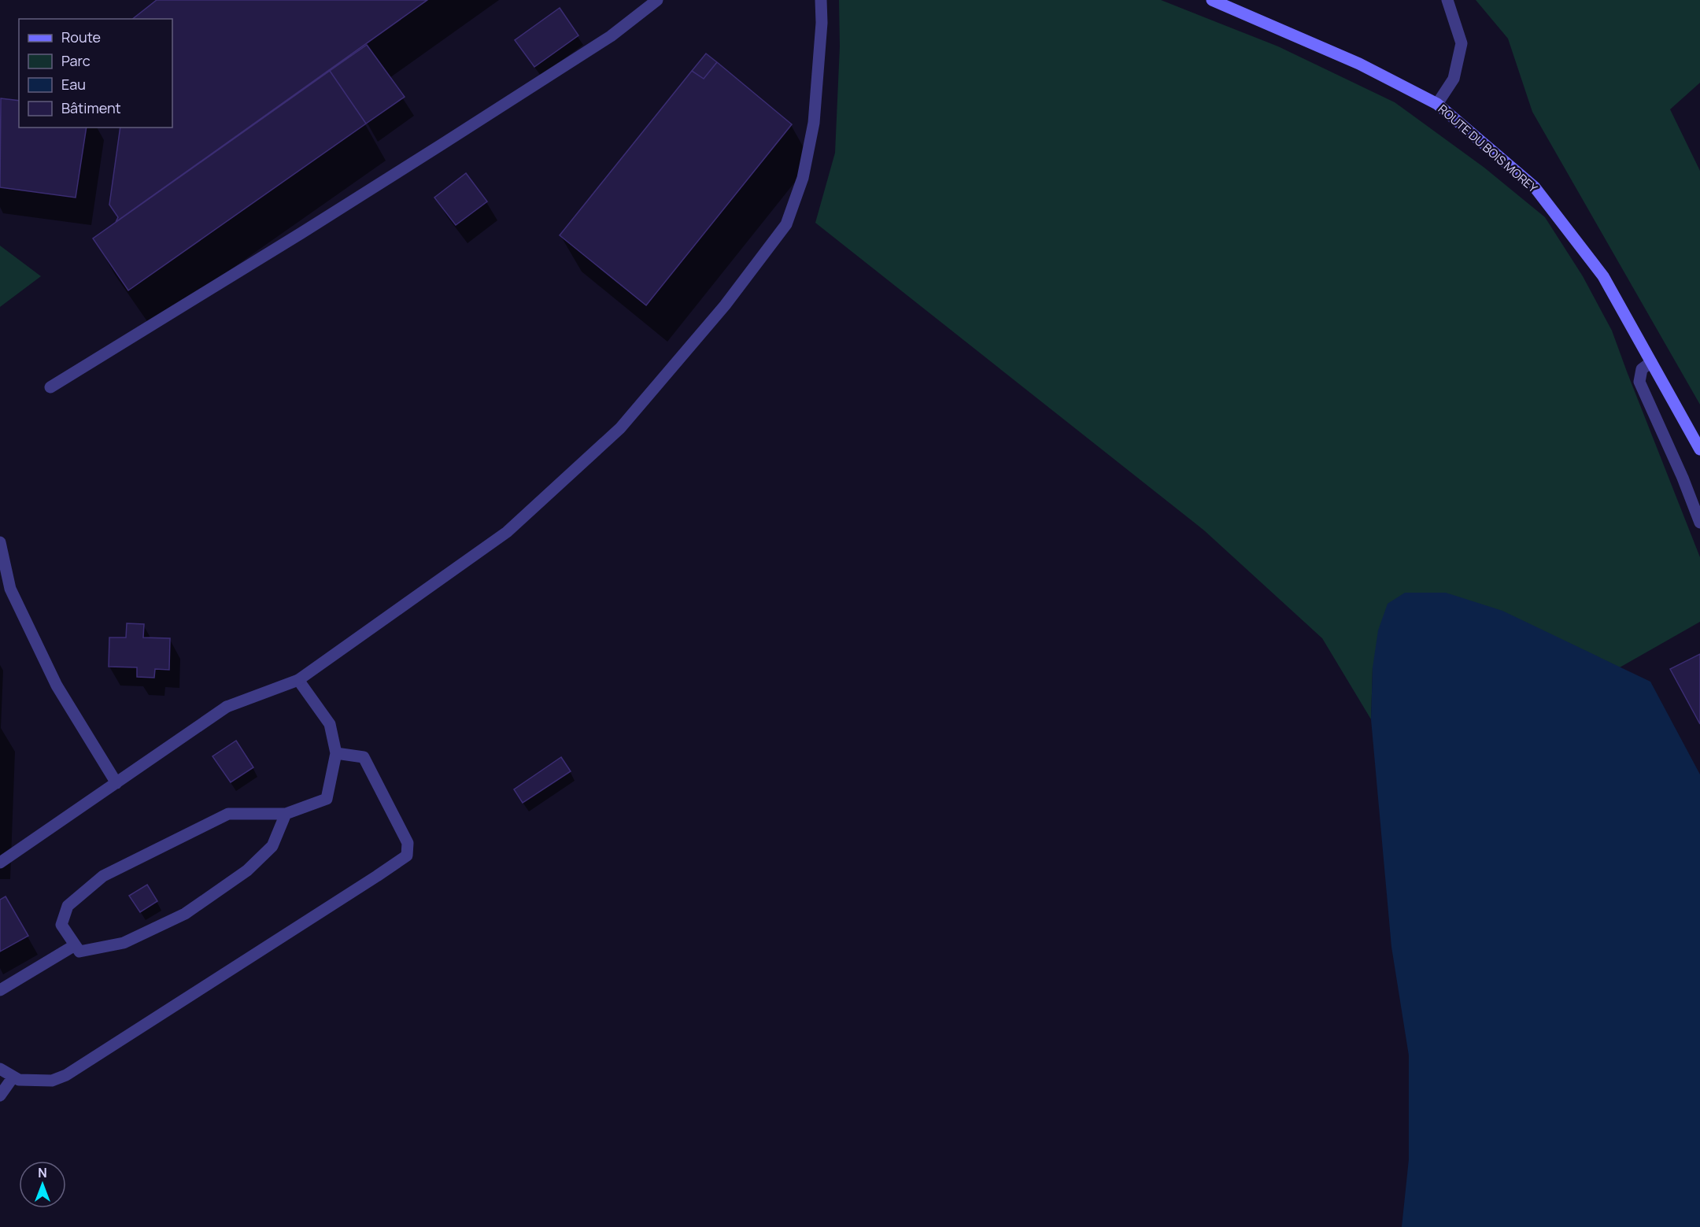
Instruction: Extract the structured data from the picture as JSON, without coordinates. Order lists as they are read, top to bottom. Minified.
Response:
{"streets":{"street":["ROUTE DU BOIS MOREY"]},"legend":["Route","Parc","Eau","Bâtiment"],"north":"top"}
